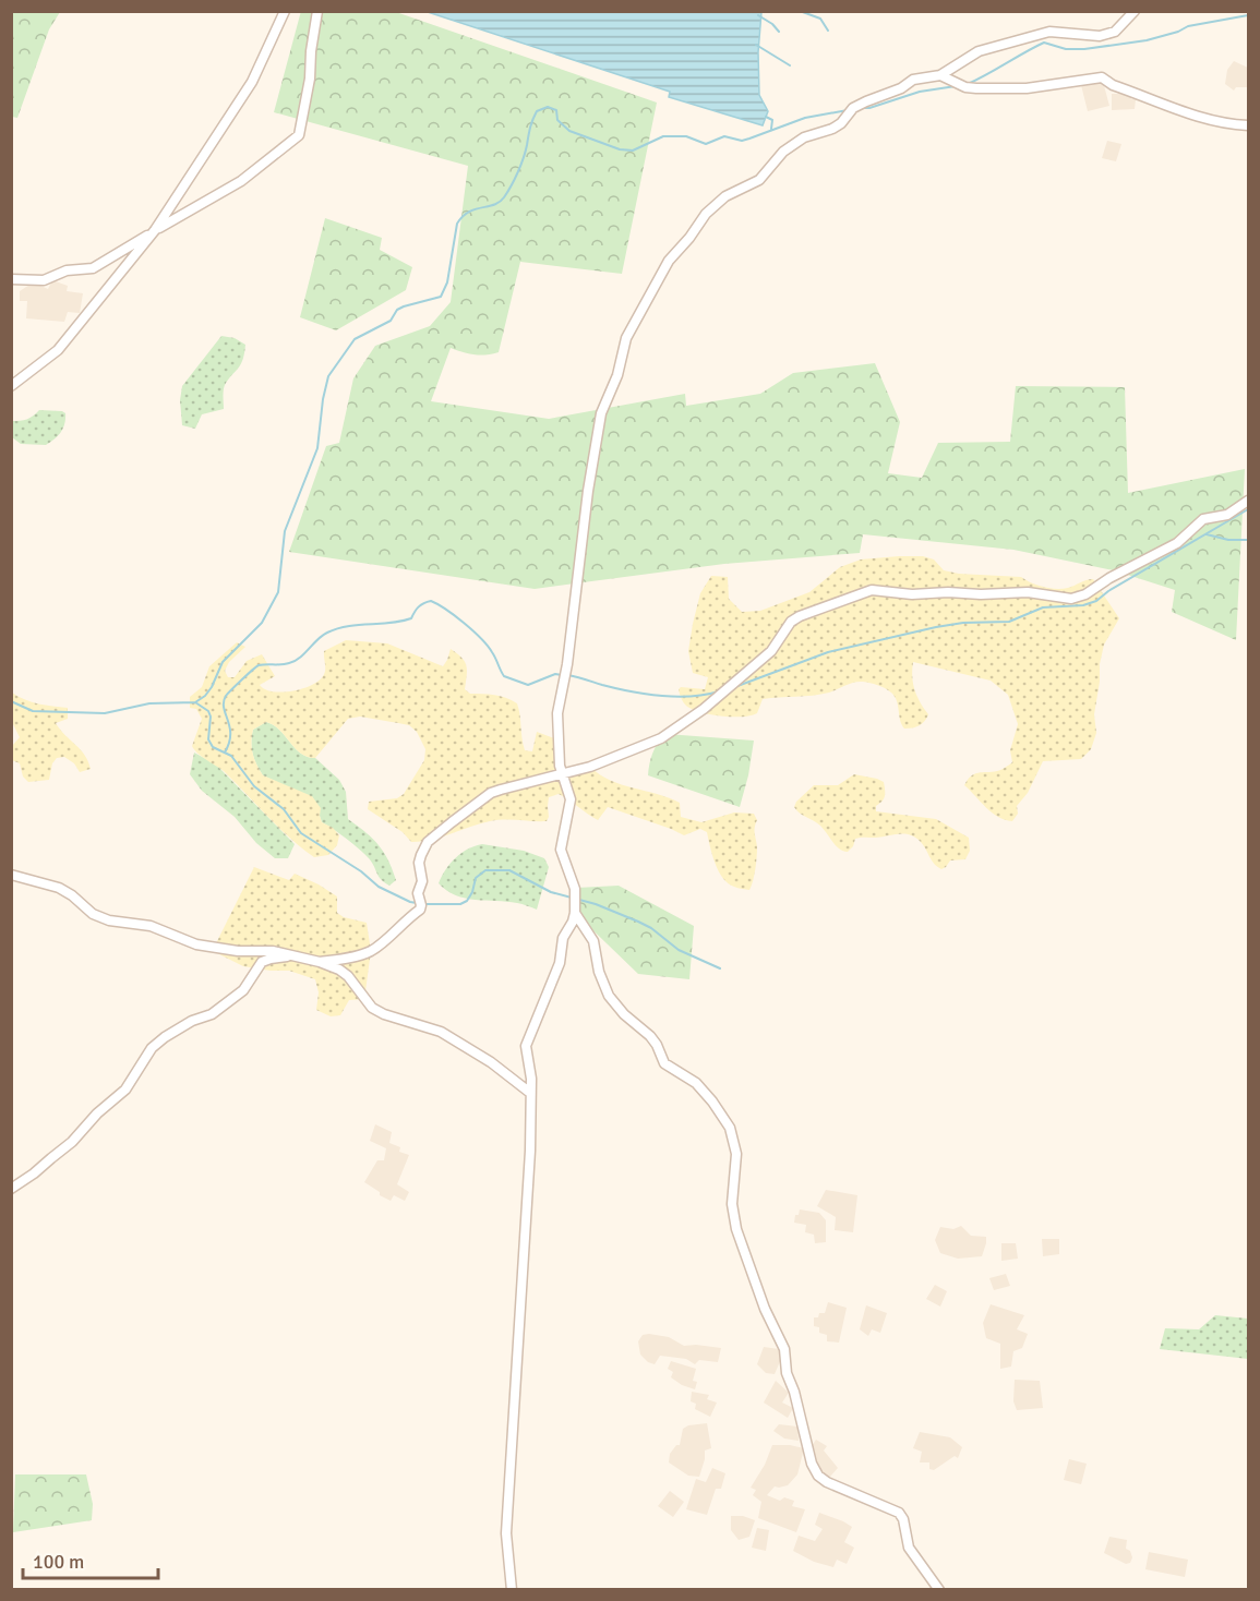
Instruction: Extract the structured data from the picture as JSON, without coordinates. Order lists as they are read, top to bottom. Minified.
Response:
{"scale_bar":"100 m"}
